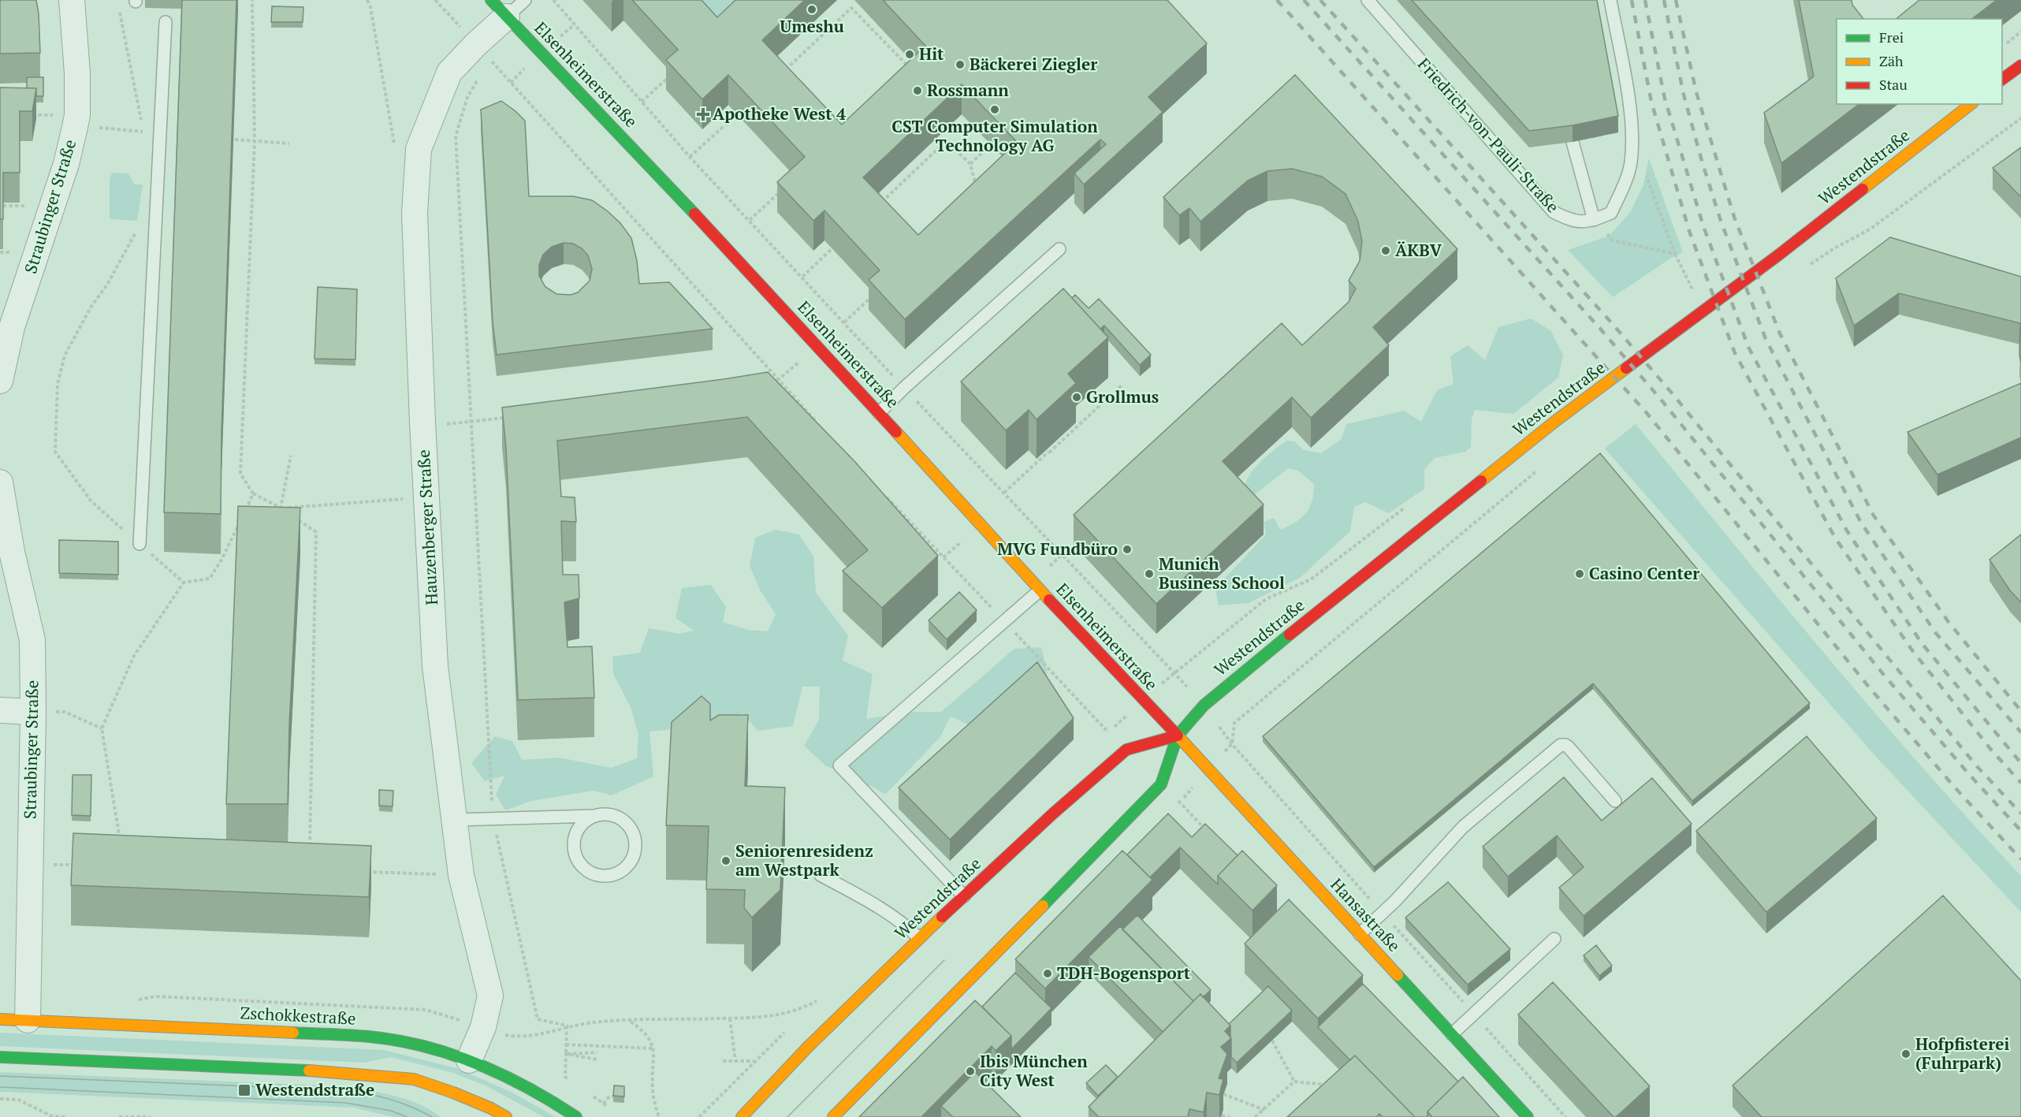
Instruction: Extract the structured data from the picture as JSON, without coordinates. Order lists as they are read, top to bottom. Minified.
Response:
{"streets":{"main road":["Elsenheimerstraße","Westendstraße","Hansastraße","Zschokkestraße"],"street":["Straubinger Straße","Hauzenberger Straße"],"lane":["Friedrich-von-Pauli-Straße"]},"crossings":[["Elsenheimerstraße","Westendstraße"],["Elsenheimerstraße","Hauzenberger Straße"],["Elsenheimerstraße","Hansastraße"],["Westendstraße","Hansastraße"],["Straubinger Straße","Zschokkestraße"],["Hauzenberger Straße","Zschokkestraße"]],"places":{"other":["Umeshu","Hit","Bäckerei Ziegler","Rossmann","CST Computer Simulation Technology AG","ÄKBV","Grollmus","MVG Fundbüro","Munich Business School","Casino Center","Seniorenresidenz am Westpark","TDH-Bogensport","Hofpfisterei (Fuhrpark)","Ibis München City West"],"health":["Apotheke West 4"],"transit":["Westendstraße"]},"legend":["Frei","Zäh","Stau"]}
